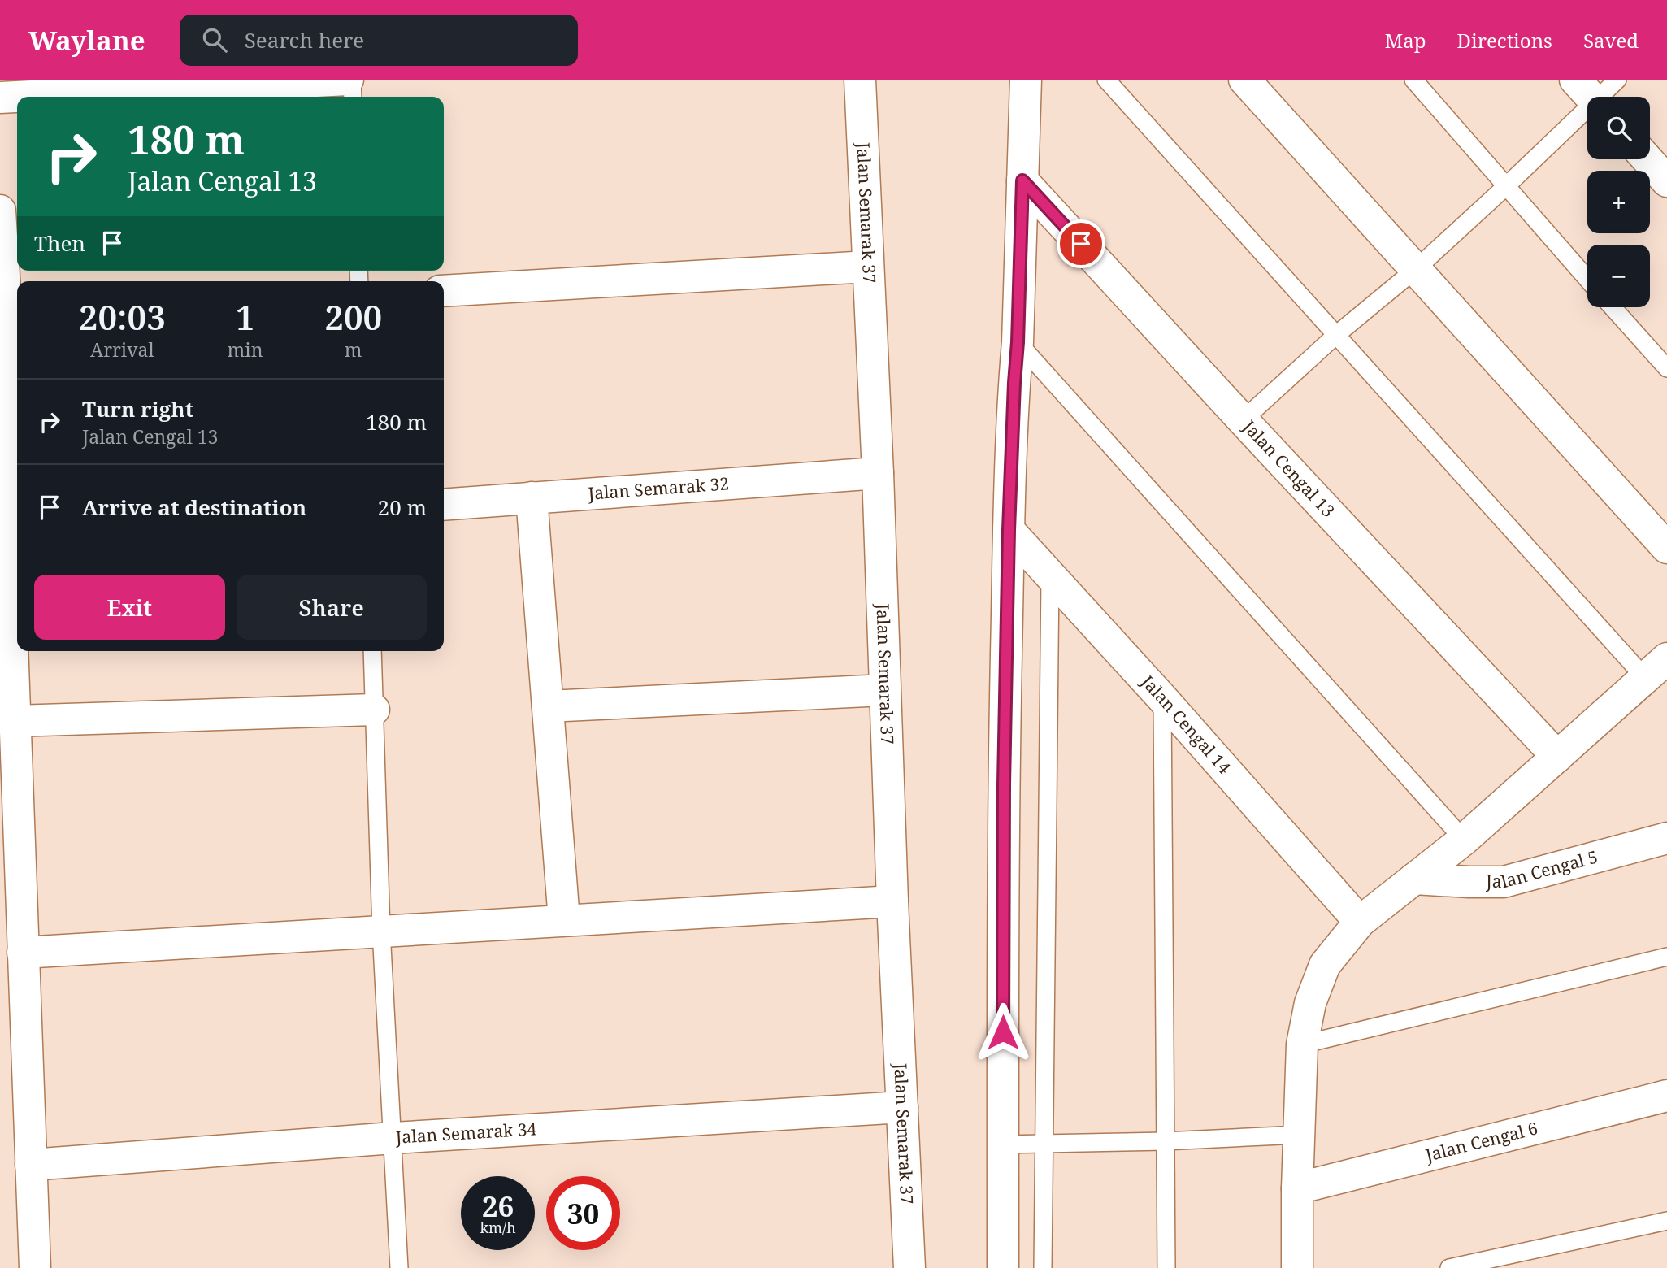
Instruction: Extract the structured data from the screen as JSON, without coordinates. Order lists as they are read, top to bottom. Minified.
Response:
{"streets":{"street":["Jalan Semarak 37","Jalan Cengal 13","Jalan Semarak 32","Jalan Cengal 14","Jalan Cengal 5","Jalan Semarak 34","Jalan Cengal 6"]},"crossings":[["Jalan Semarak 37","Jalan Semarak 32"],["Jalan Semarak 37","Jalan Semarak 34"]],"page":{"header":"Waylane","search":"Search here","nav":["Map","Directions","Saved"],"map_buttons":["+","−"],"turn":["180 m","Jalan Cengal 13"],"then":"Then","eta":["20:03","Arrival","1","min","200","m"],"list":[{"name":"Turn right","note":"Jalan Cengal 13","value":"180 m"},{"name":"Arrive at destination","value":"20 m"}],"buttons":["Exit","Share"],"speed":"26 km/h","limit":"30"}}
